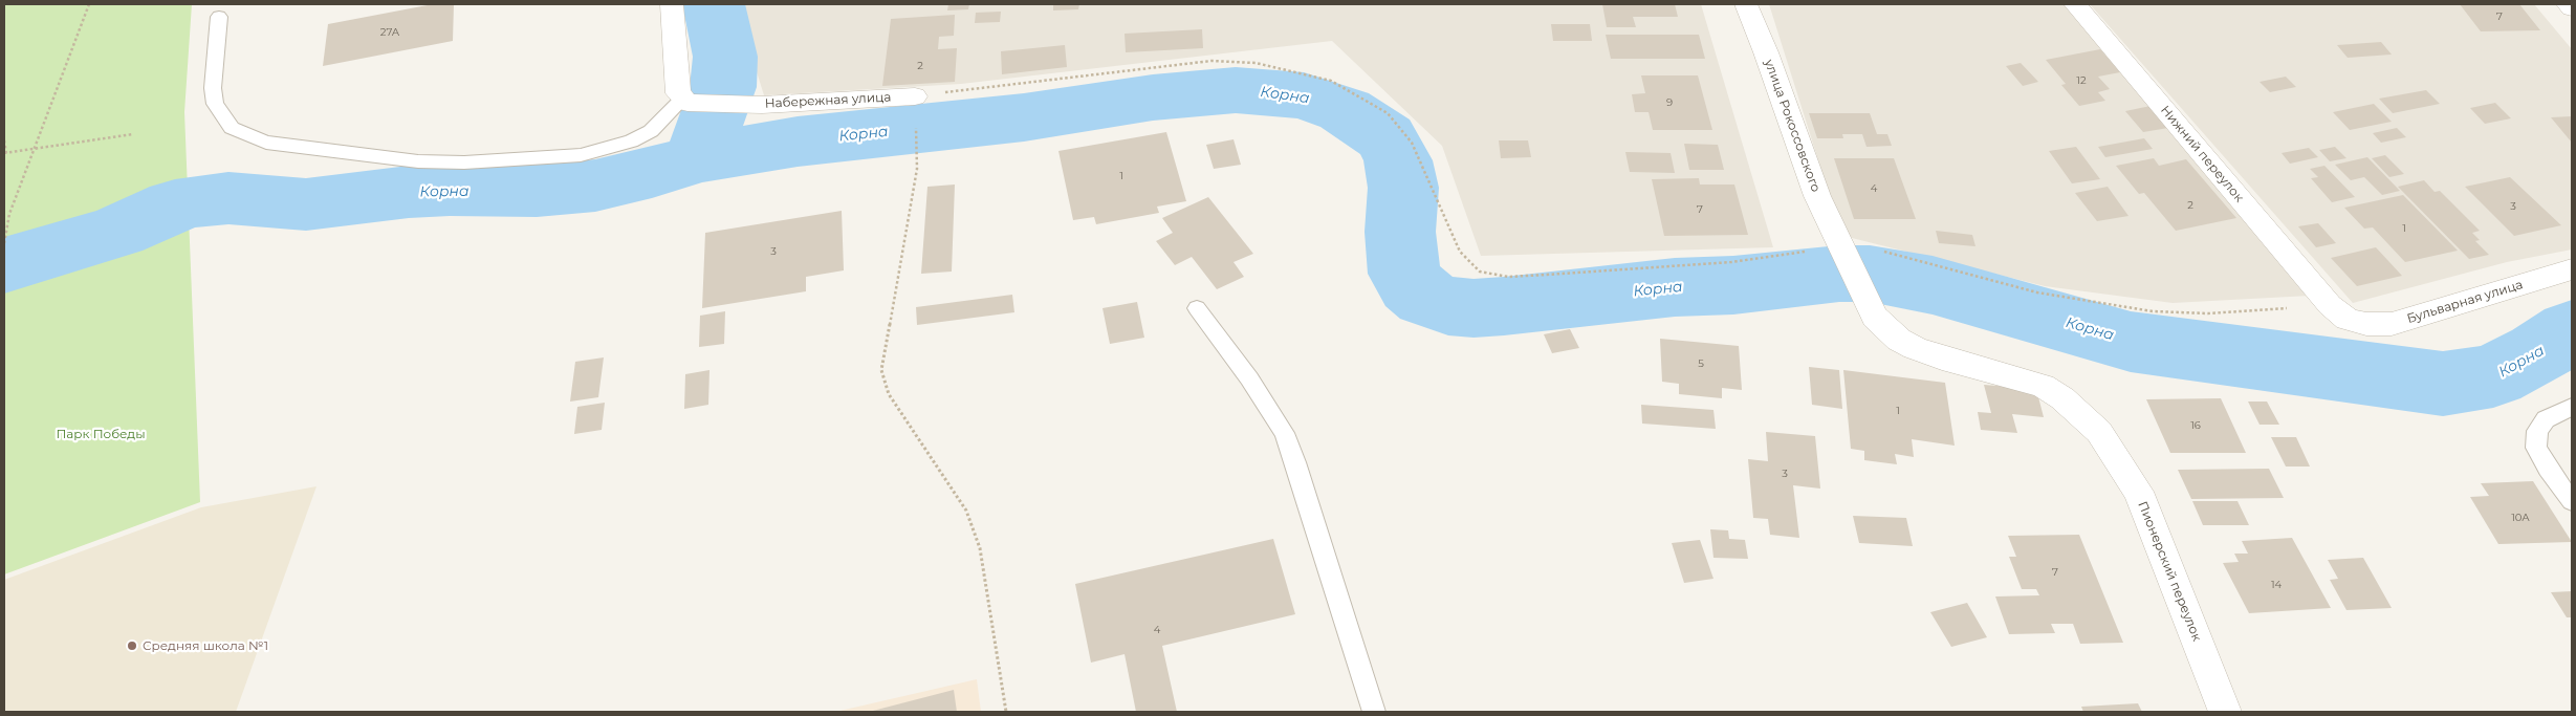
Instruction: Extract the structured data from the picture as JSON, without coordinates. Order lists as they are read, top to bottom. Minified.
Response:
{"streets":{"street":["Набережная улица","улица Рокоссовского","Нижний переулок","Бульварная улица","Пионерский переулок"]},"crossings":[["улица Рокоссовского","Пионерский переулок"],["Нижний переулок","Бульварная улица"]],"water":["Корна"],"parks":["Парк Победы"],"places":["Средняя школа №1"],"house_numbers":["7","27А","2","12","9","1","4","2","3","7","1","3","5","1","16","3","10А","7","14","4"]}
